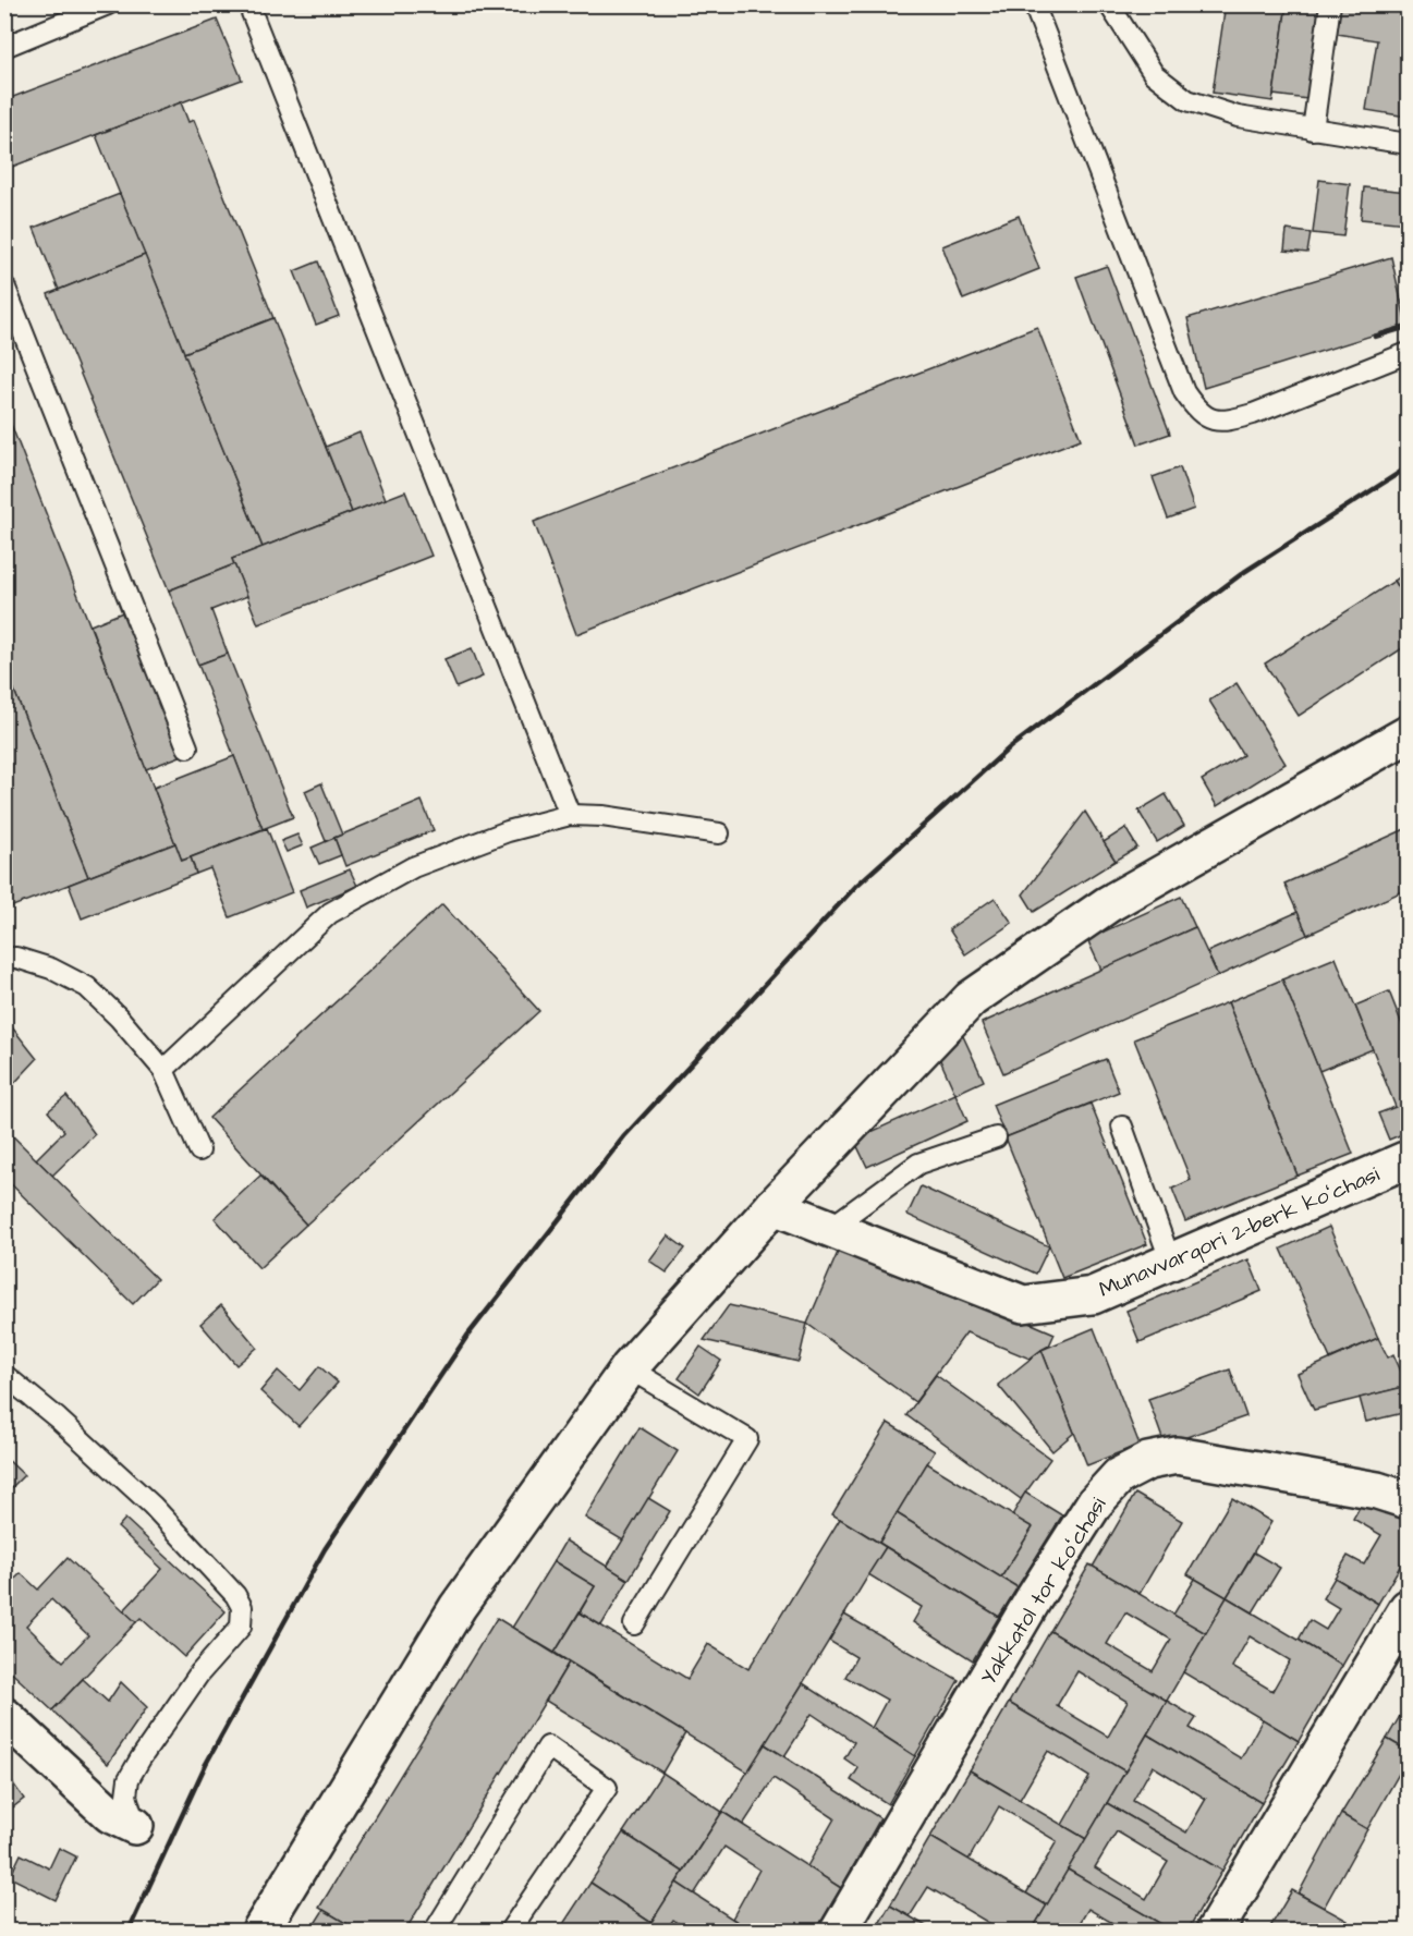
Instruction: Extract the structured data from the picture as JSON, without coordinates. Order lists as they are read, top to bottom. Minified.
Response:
{"streets":{"street":["Munavvarqori 2-berk koʻchasi","Yakkatol tor koʻchasi"]}}
